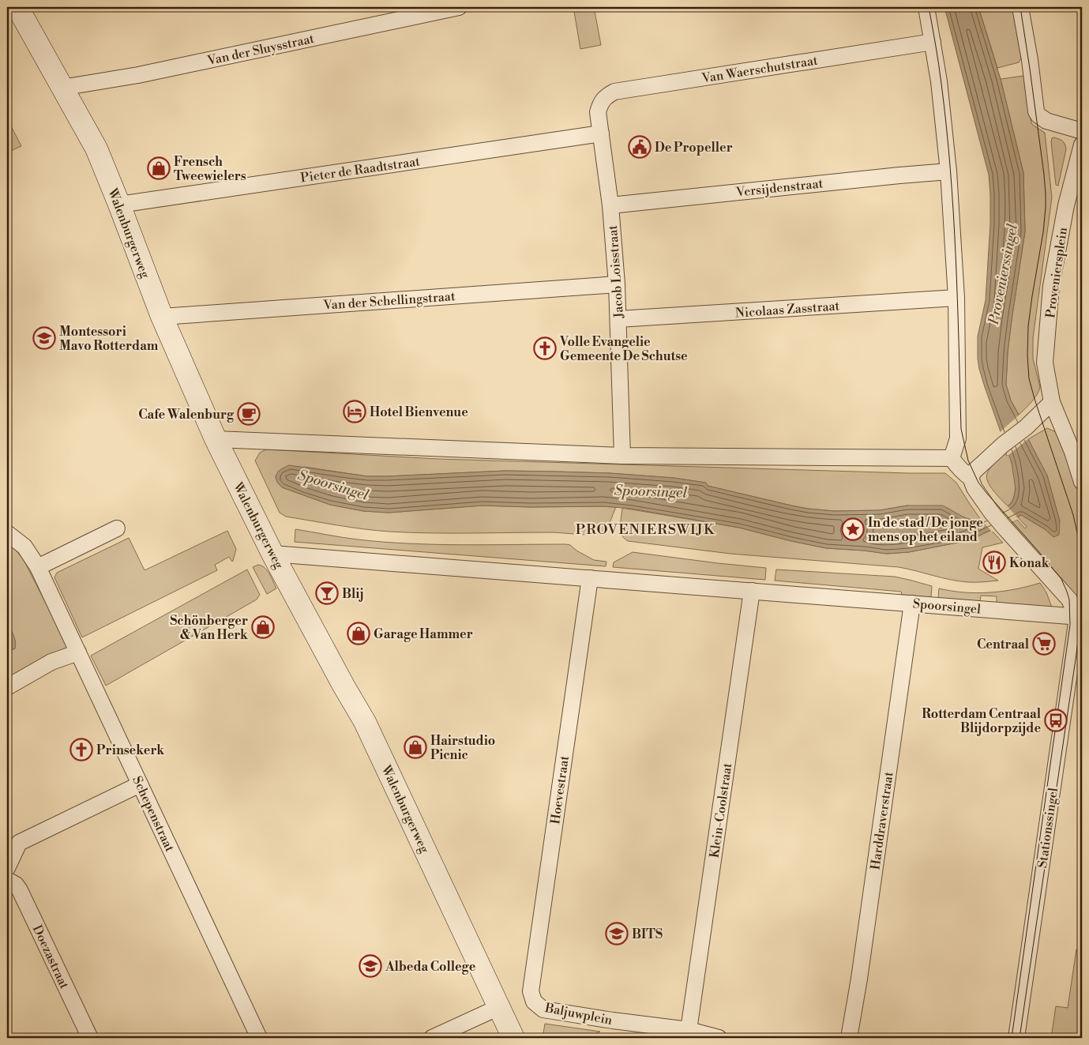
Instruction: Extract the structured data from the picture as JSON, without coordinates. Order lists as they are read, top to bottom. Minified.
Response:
{"streets":{"street":["Van der Sluysstraat","Van Waerschutstraat","Pieter de Raadtstraat","Versijdenstraat","Walenburgerweg","Jacob Loisstraat","Proveniersplein","Van der Schellingstraat","Nicolaas Zasstraat","Spoorsingel","Hoevestraat","Klein-Coolstraat","Schepenstraat","Harddraverstraat","Stationssingel","Doezastraat","Baljuwplein"]},"crossings":[["Van der Sluysstraat","Walenburgerweg"],["Van Waerschutstraat","Jacob Loisstraat"],["Pieter de Raadtstraat","Walenburgerweg"],["Pieter de Raadtstraat","Jacob Loisstraat"],["Versijdenstraat","Jacob Loisstraat"],["Walenburgerweg","Van der Schellingstraat"],["Walenburgerweg","Spoorsingel"],["Jacob Loisstraat","Van der Schellingstraat"],["Jacob Loisstraat","Nicolaas Zasstraat"],["Spoorsingel","Hoevestraat"],["Spoorsingel","Klein-Coolstraat"],["Spoorsingel","Harddraverstraat"],["Spoorsingel","Stationssingel"],["Hoevestraat","Baljuwplein"],["Klein-Coolstraat","Baljuwplein"]],"districts":["PROVENIERSWIJK"],"water":["Provenierssingel","Spoorsingel"],"places":{"public building":["De Propeller"],"shop":["Frensch Tweewielers","Schönberger & Van Herk","Garage Hammer","Hairstudio Picnic"],"school or university":["Montessori Mavo Rotterdam","BITS","Albeda College"],"church":["Volle Evangelie Gemeente De Schutse","Prinsekerk"],"hotel":["Hotel Bienvenue"],"cafe":["Cafe Walenburg"],"place":["In de stad / De jonge mens op het eiland"],"restaurant":["Konak"],"bar":["Blij"],"supermarket":["Centraal"],"bus stop":["Rotterdam Centraal Blijdorpzijde"]}}
